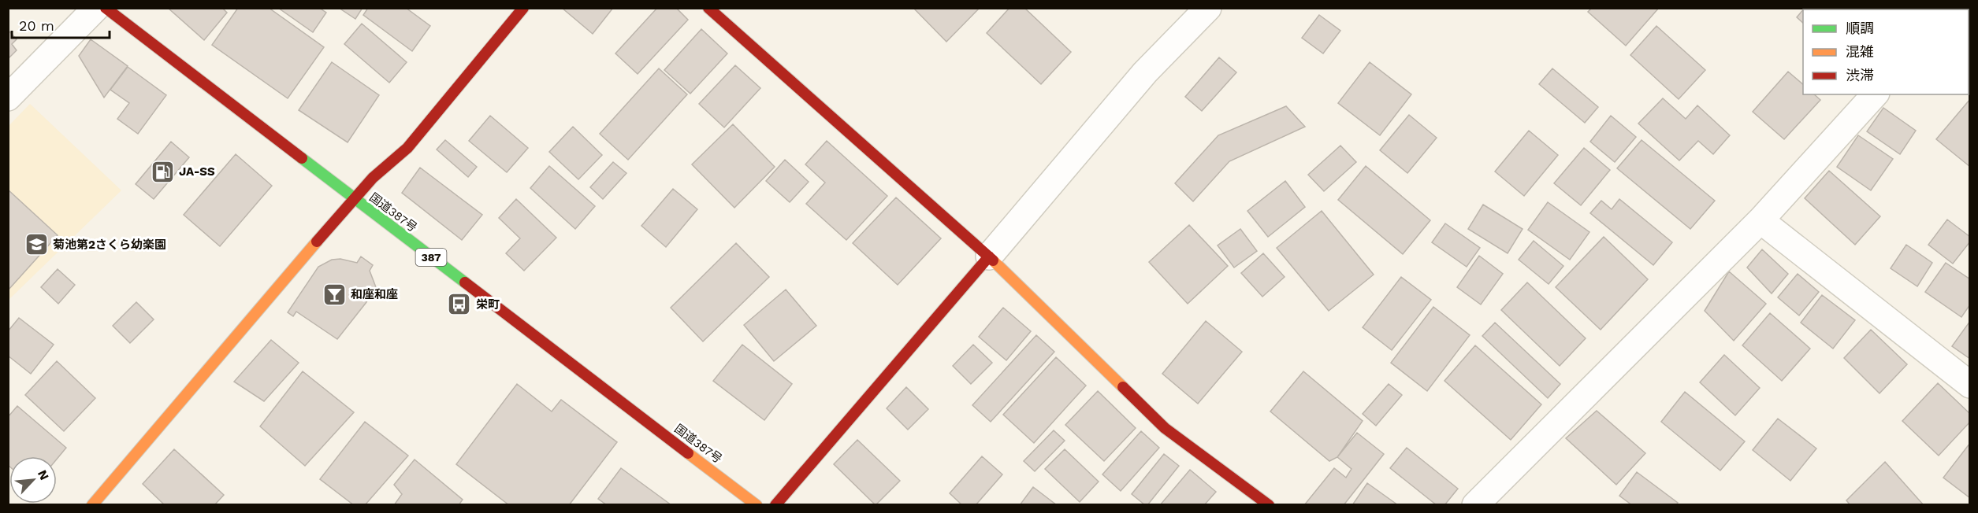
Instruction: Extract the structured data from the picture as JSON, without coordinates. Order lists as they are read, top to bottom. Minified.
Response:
{"streets":{"main road":["国道387号","387"]},"places":{"fuel station":["JA-SS"],"school or university":["菊池第2さくら幼楽園"],"bar":["和座和座"],"bus stop":["栄町"]},"legend":["順調","混雑","渋滞"],"scale_bar":"20 m","north":"top right"}
